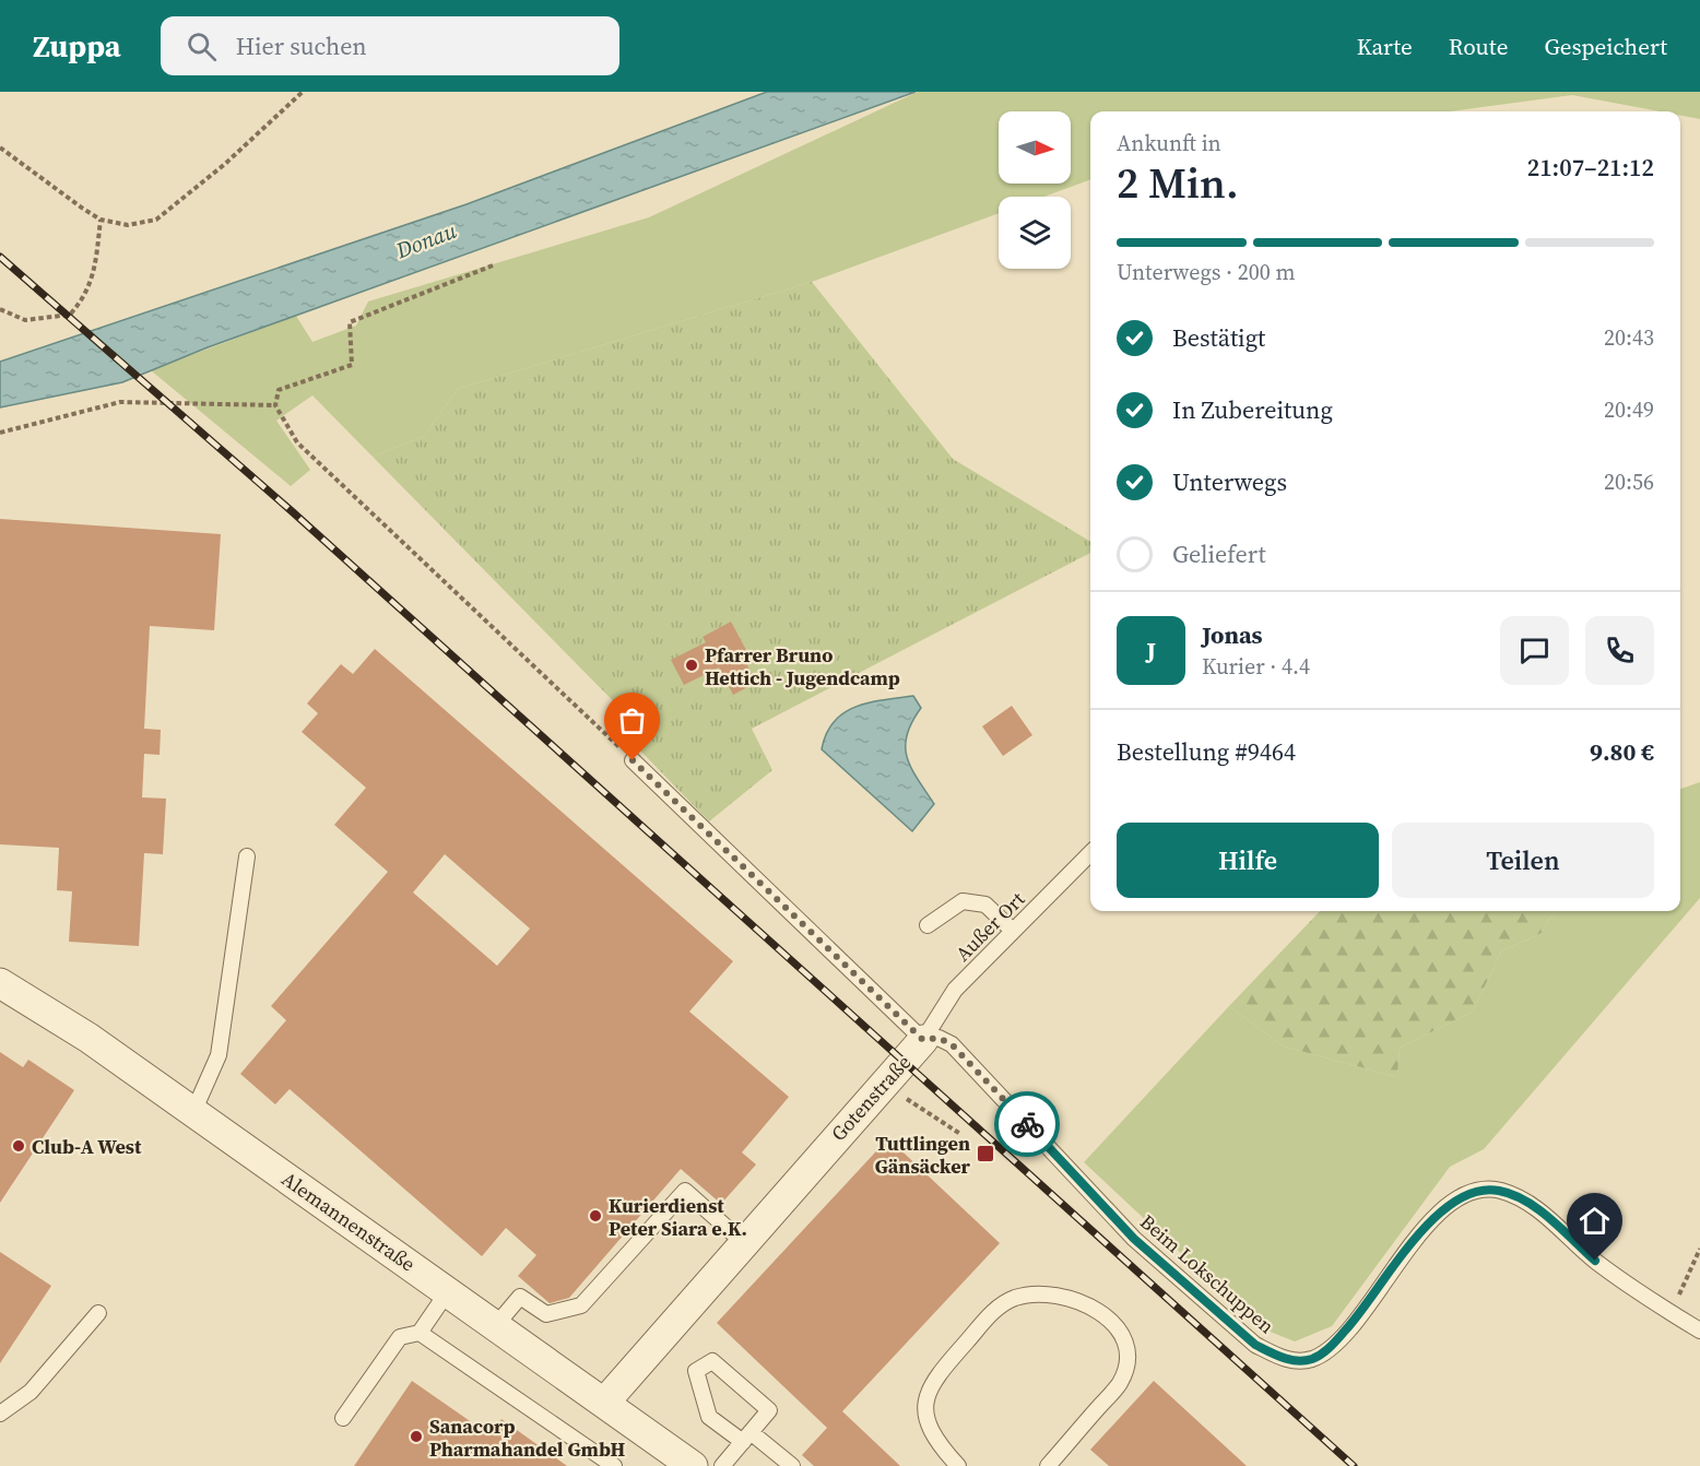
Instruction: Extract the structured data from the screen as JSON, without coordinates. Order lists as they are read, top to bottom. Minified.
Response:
{"streets":{"street":["Gotenstraße","Alemannenstraße"],"lane":["Außer Ort","Beim Lokschuppen"]},"crossings":[["Außer Ort","Gotenstraße"],["Außer Ort","Beim Lokschuppen"],["Gotenstraße","Alemannenstraße"],["Gotenstraße","Beim Lokschuppen"]],"water":["Donau"],"places":{"other":["Pfarrer Bruno Hettich - Jugendcamp","Club-A West","Kurierdienst Peter Siara e.K.","Sanacorp Pharmahandel GmbH"],"transit":["Tuttlingen Gänsäcker"]},"north":"right","page":{"header":"Zuppa","search":"Hier suchen","nav":["Karte","Route","Gespeichert"],"heading":["2 Min.","Ankunft in","21:07–21:12"],"panel":["Jonas","Kurier · 4.4","Bestellung #9464","9.80 €"],"bar":"Unterwegs · 200 m","list":[["Bestätigt","20:43"],["In Zubereitung","20:49"],["Unterwegs","20:56"],"Geliefert"],"round":"J","buttons":["Hilfe","Teilen"]}}
